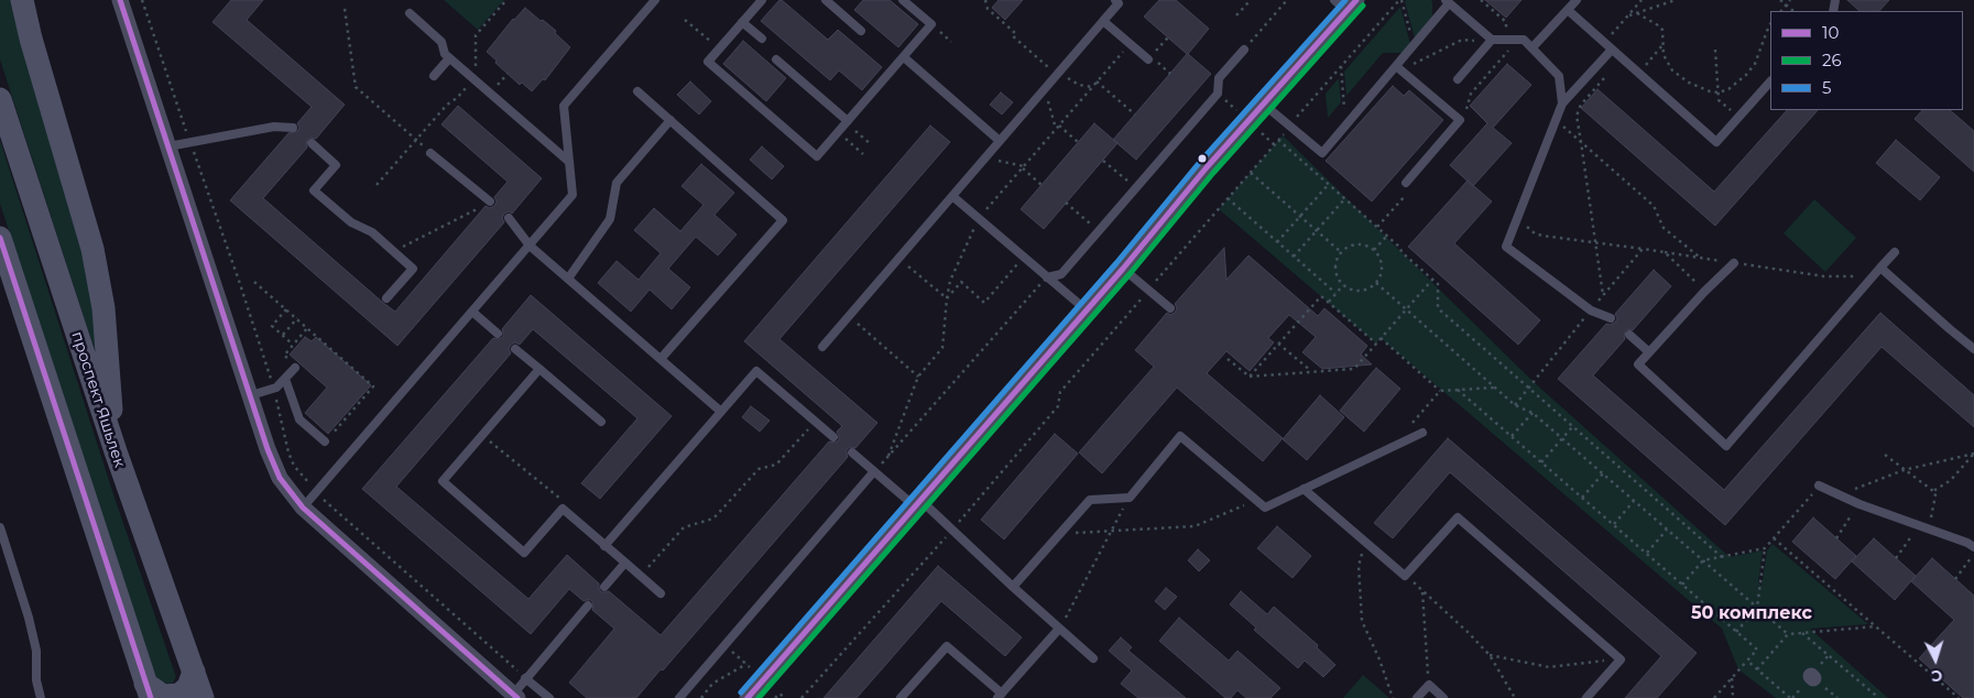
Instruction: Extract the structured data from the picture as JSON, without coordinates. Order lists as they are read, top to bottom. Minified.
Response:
{"streets":{"main road":["проспект Яшьлек"]},"districts":["50 комплекс"],"lines":["transit line 10","transit line 5","transit line 26"],"legend":["10","26","5"],"north":"bottom"}
